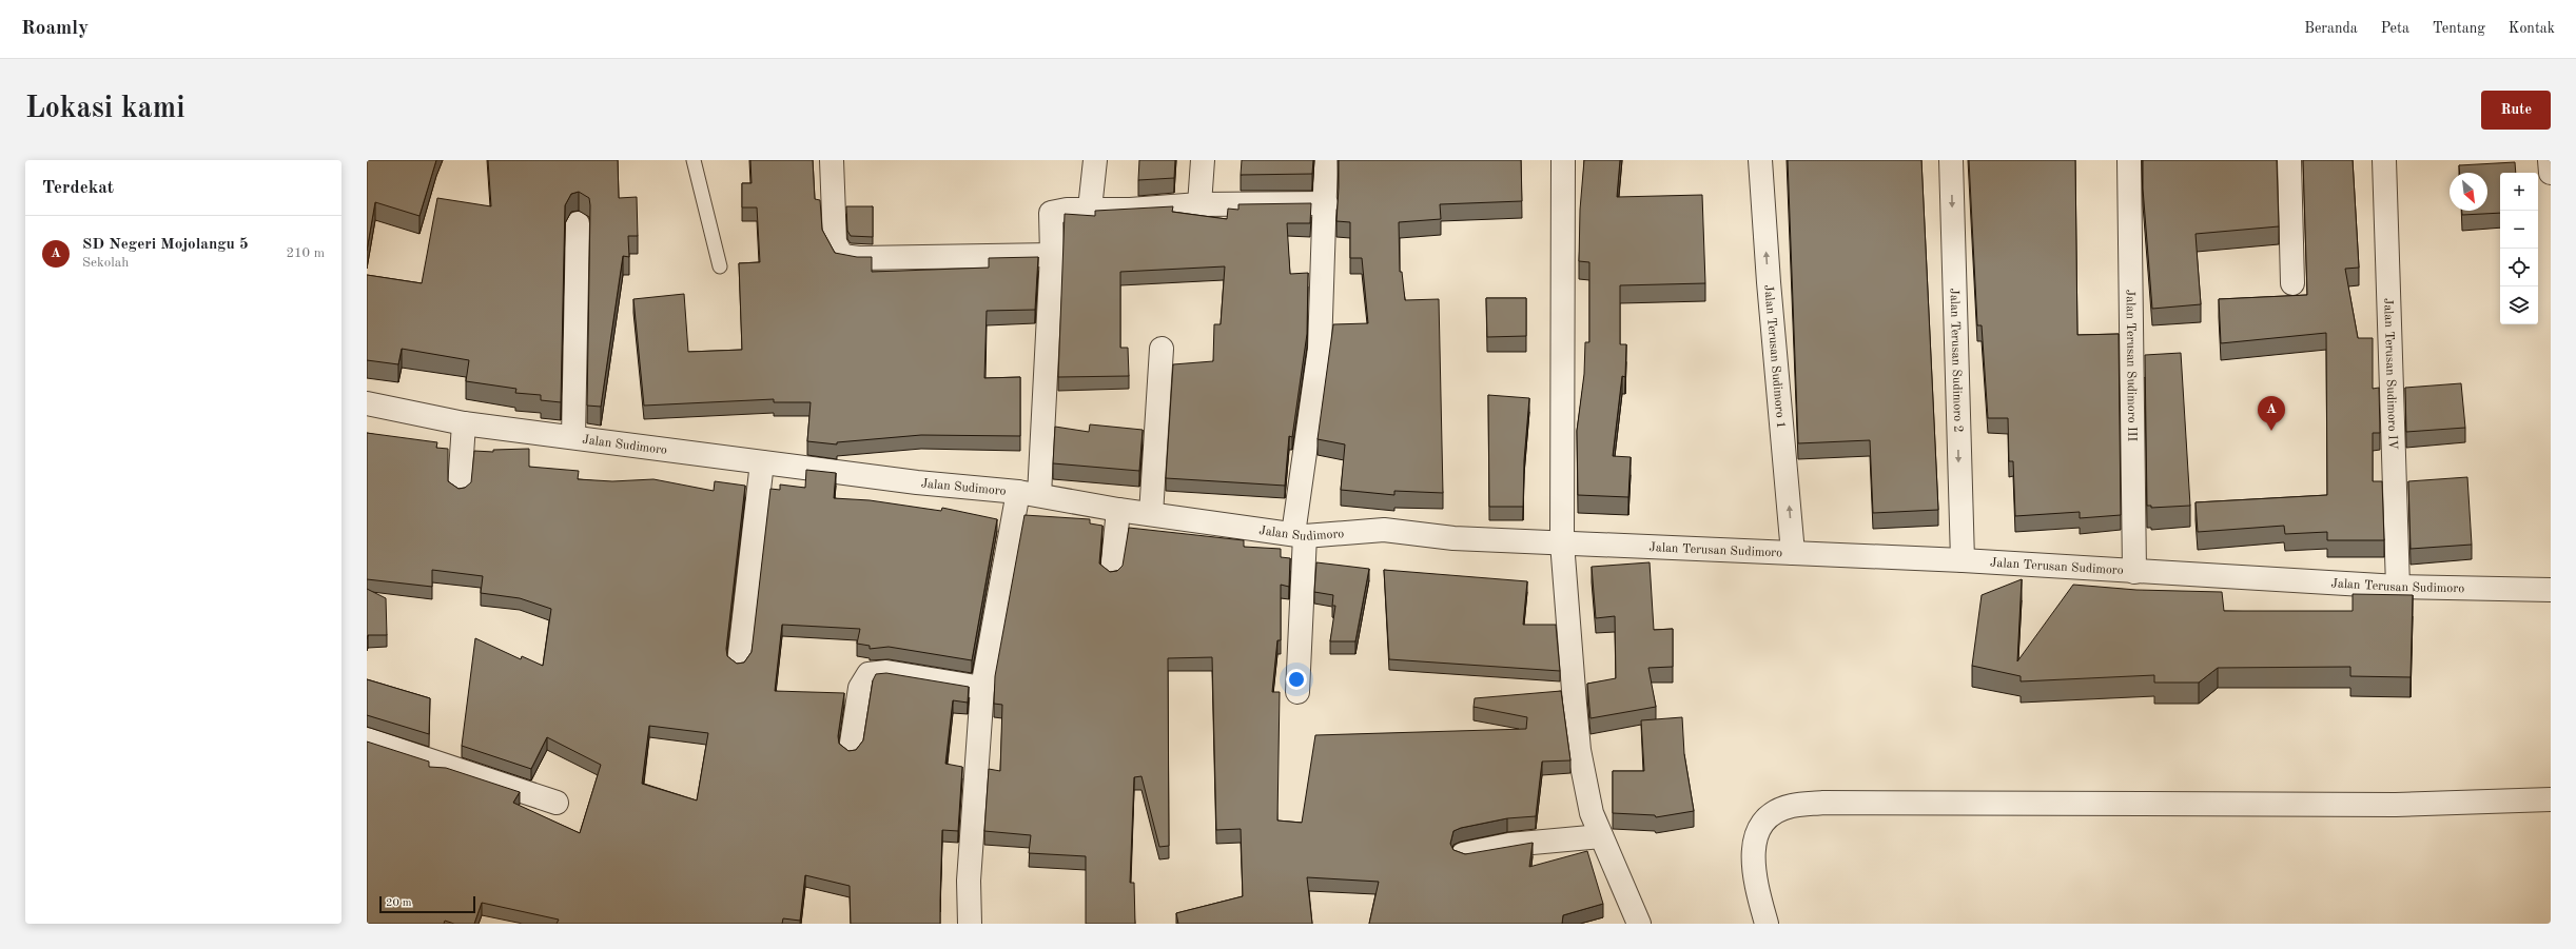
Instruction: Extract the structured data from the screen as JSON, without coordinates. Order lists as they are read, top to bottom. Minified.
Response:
{"streets":{"street":["Jalan Terusan Sudimoro 1","Jalan Terusan Sudimoro 2","Jalan Terusan Sudimoro III","Jalan Terusan Sudimoro IV","Jalan Sudimoro","Jalan Terusan Sudimoro"]},"crossings":[["Jalan Terusan Sudimoro 1","Jalan Terusan Sudimoro"],["Jalan Terusan Sudimoro 2","Jalan Terusan Sudimoro"],["Jalan Terusan Sudimoro III","Jalan Terusan Sudimoro"],["Jalan Terusan Sudimoro IV","Jalan Terusan Sudimoro"],["Jalan Sudimoro","Jalan Terusan Sudimoro"]],"one_way":["Jalan Terusan Sudimoro 2"],"scale_bar":"20 m","north":"bottom right","page":{"header":"Roamly","nav":["Beranda","Peta","Tentang","Kontak"],"buttons":"Rute","title":"Lokasi kami","heading":"Terdekat","map_buttons":["+","−"],"list":[{"mark":"A","name":"SD Negeri Mojolangu 5","note":"Sekolah","value":"210 m"}],"pins":"A","scale":"20 m"}}
